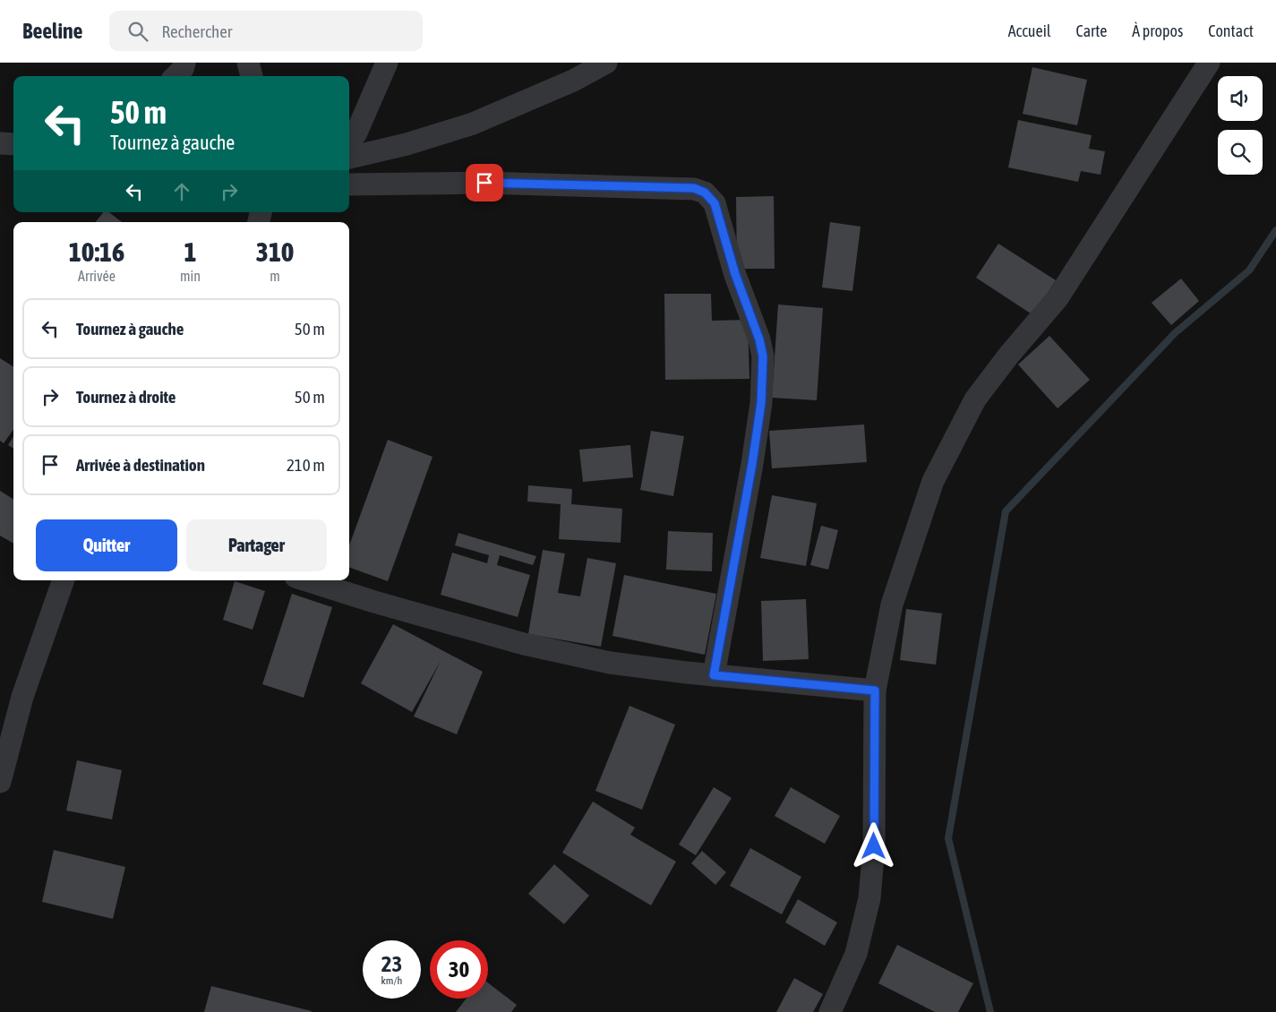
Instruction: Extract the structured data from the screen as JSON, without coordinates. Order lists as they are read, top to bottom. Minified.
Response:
{"page":{"header":"Beeline","search":"Rechercher","nav":["Accueil","Carte","À propos","Contact"],"turn":["50 m","Tournez à gauche"],"eta":["10:16","Arrivée","1","min","310","m"],"list":[{"name":"Tournez à gauche","value":"50 m"},{"name":"Tournez à droite","value":"50 m"},{"name":"Arrivée à destination","value":"210 m"}],"buttons":["Quitter","Partager"],"speed":"23 km/h","limit":"30"}}
